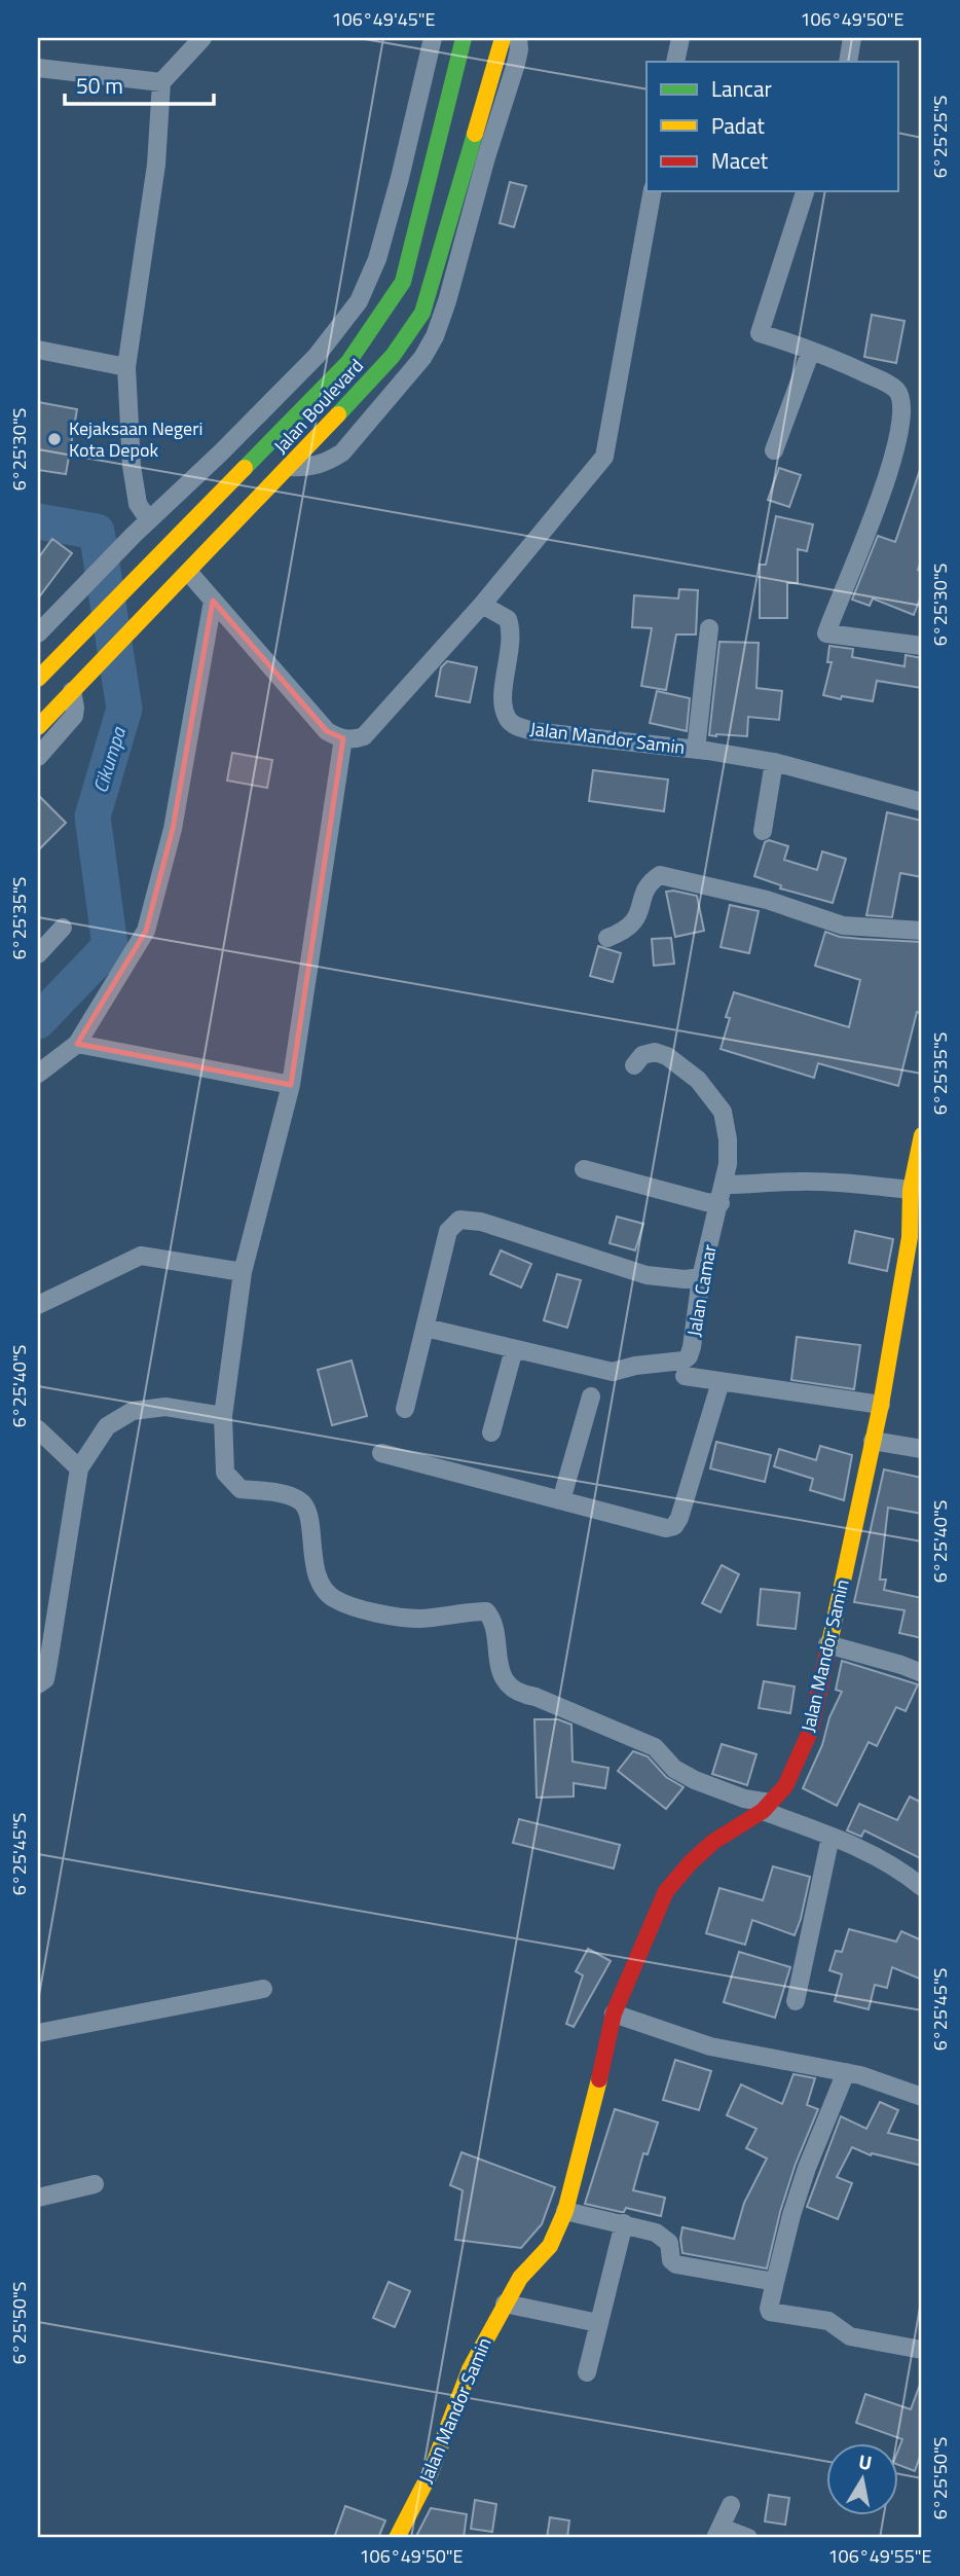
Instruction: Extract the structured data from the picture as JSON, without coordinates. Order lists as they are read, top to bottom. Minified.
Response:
{"streets":{"main road":["Jalan Boulevard","Jalan Mandor Samin"],"street":["Jalan Camar"]},"water":["Cikumpa"],"places":["Kejaksaan Negeri Kota Depok"],"legend":["Lancar","Padat","Macet"],"scale_bar":"50 m","north":"top","coordinates":["106°49'45\"E","106°49'50\"E","6°25'25\"S","6°25'30\"S","6°25'35\"S","6°25'40\"S","6°25'45\"S","6°25'50\"S","106°49'55\"E"]}
